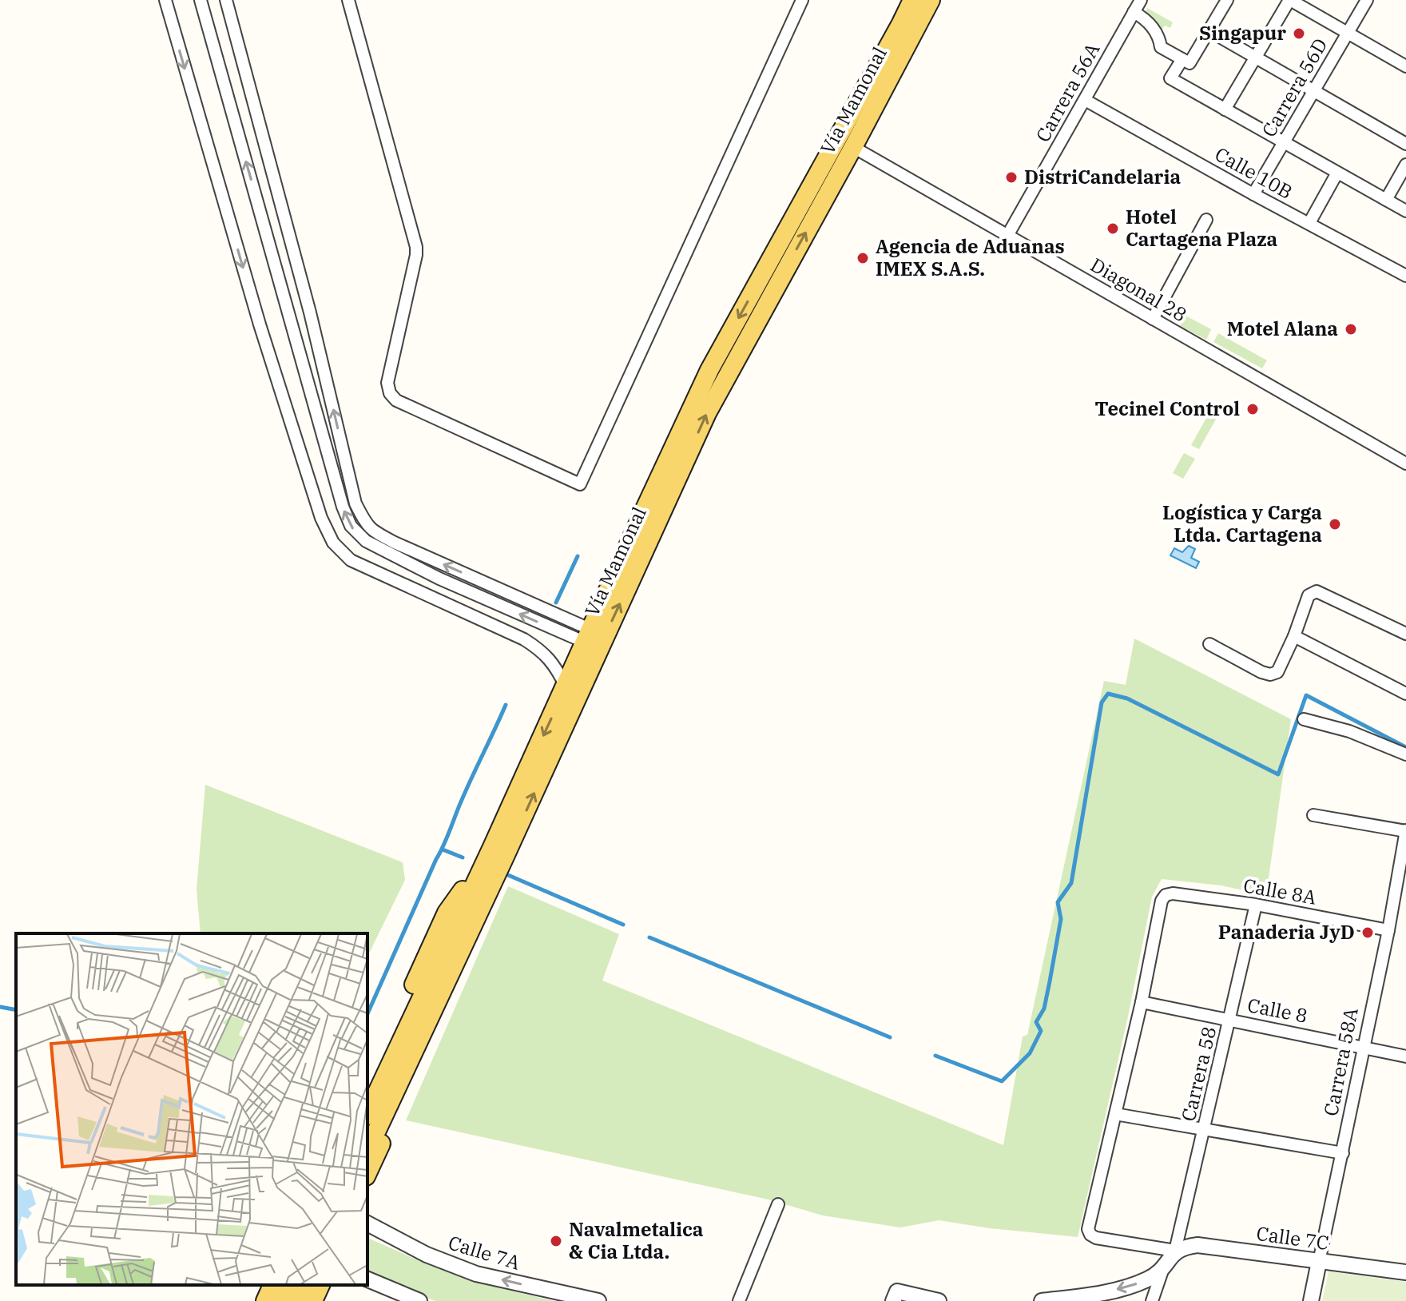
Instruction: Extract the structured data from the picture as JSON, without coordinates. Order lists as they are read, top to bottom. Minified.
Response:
{"streets":{"main road":["Vía Mamonal"],"street":["Carrera 56D","Carrera 56A","Calle 10B","Diagonal 28","Calle 8A","Calle 8","Carrera 58A","Carrera 58","Calle 7C","Calle 7A"]},"crossings":[["Carrera 56D","Calle 10B"],["Carrera 56A","Calle 10B"],["Carrera 56A","Diagonal 28"],["Vía Mamonal","Diagonal 28"],["Calle 8A","Calle 8"],["Calle 8A","Carrera 58A"],["Calle 8A","Carrera 58"],["Calle 8","Carrera 58A"],["Calle 8","Carrera 58"],["Carrera 58A","Calle 7C"],["Carrera 58","Calle 7C"]],"one_way":["Calle 7A"],"places":["Singapur","DistriCandelaria","Hotel Cartagena Plaza","Agencia de Aduanas IMEX S.A.S.","Motel Alana","Tecinel Control","Logística y Carga Ltda. Cartagena","Panaderia JyD","Navalmetalica & Cia Ltda."]}
